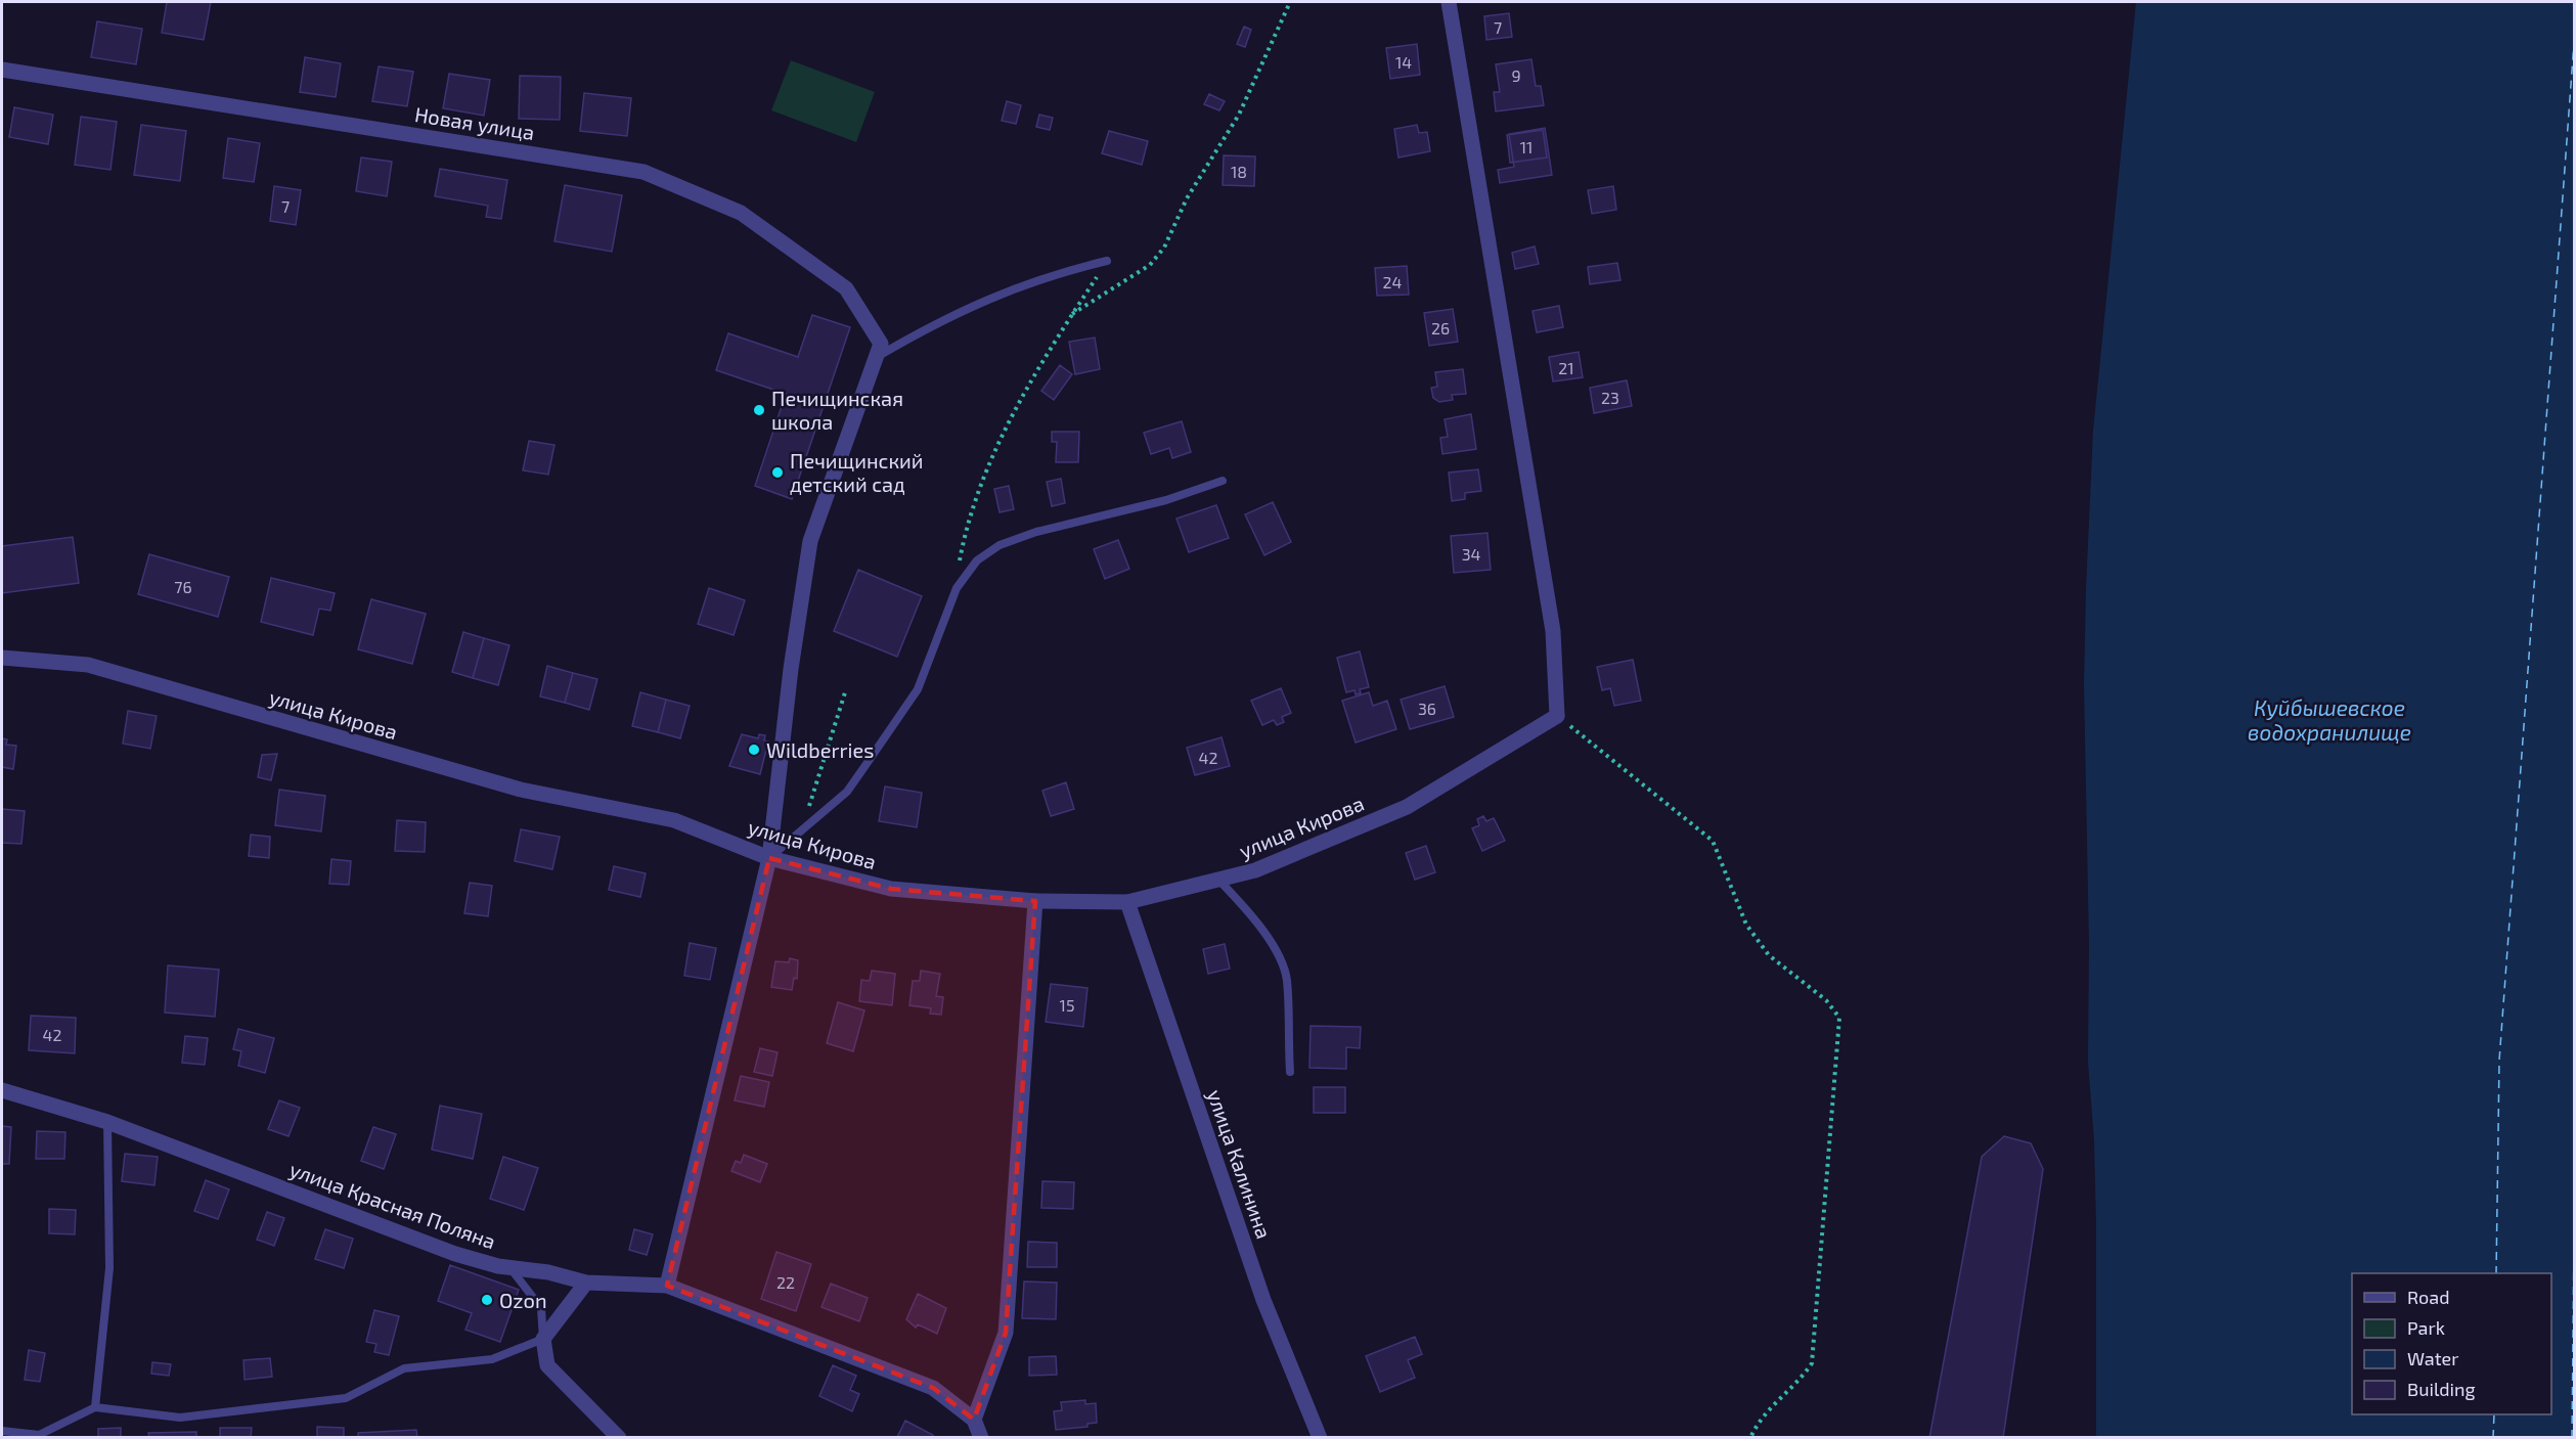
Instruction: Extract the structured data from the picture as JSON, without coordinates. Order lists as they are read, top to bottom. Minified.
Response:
{"streets":{"street":["Новая улица","улица Кирова","улица Калинина","улица Красная Поляна"]},"crossings":[["улица Кирова","улица Калинина"]],"water":["Куйбышевское водохранилище"],"places":["Печищинская школа","Печищинский детский сад","Wildberries","Ozon"],"house_numbers":["7","14","9","11","18","7","24","26","21","23","34","76","36","42","15","42","22"],"legend":["Road","Park","Water","Building"]}
